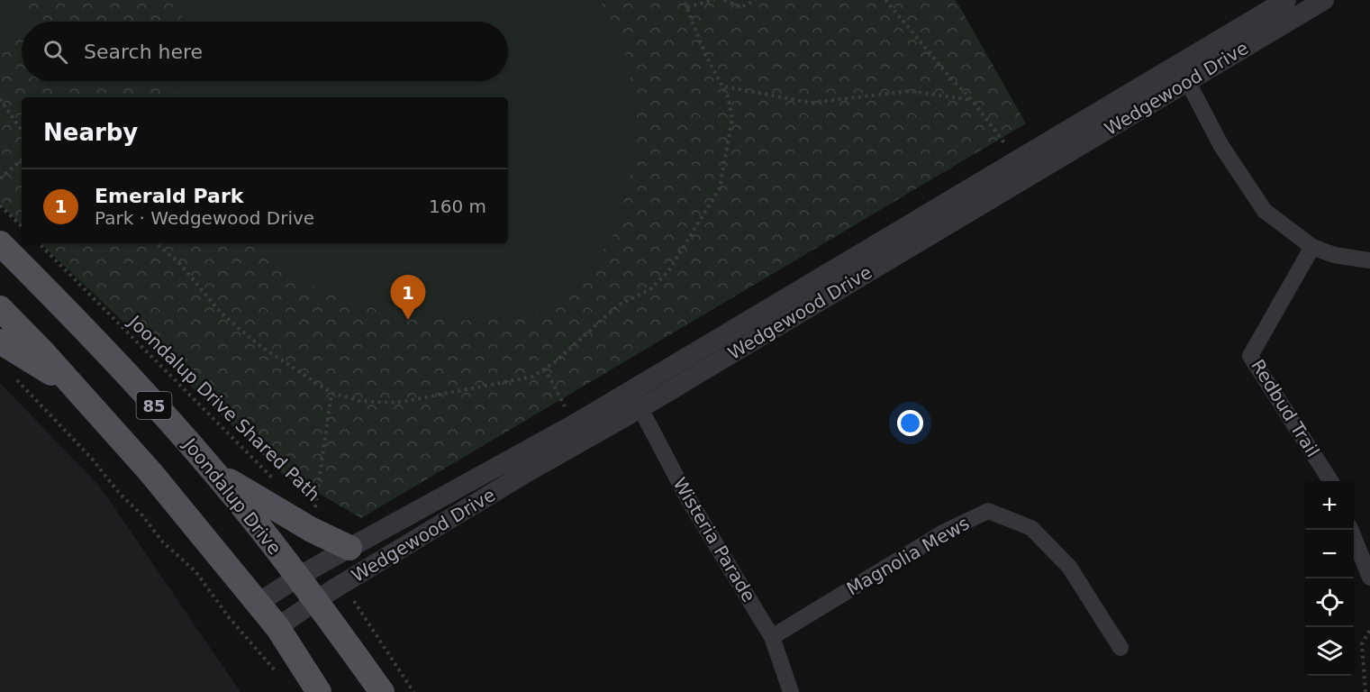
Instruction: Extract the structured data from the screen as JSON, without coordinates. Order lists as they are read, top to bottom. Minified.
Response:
{"streets":{"main road":["85","Joondalup Drive"],"street":["Wedgewood Drive","Redbud Trail","Wisteria Parade","Magnolia Mews"],"path":["Joondalup Drive Shared Path"]},"crossings":[["Wedgewood Drive","85"],["Wedgewood Drive","Joondalup Drive"],["Wedgewood Drive","Wisteria Parade"],["Wisteria Parade","Magnolia Mews"]],"page":{"search":"Search here","heading":"Nearby","list":[{"mark":"1","name":"Emerald Park","note":"Park · Wedgewood Drive","value":"160 m"}],"pins":"1","map_buttons":["+","−"]}}
